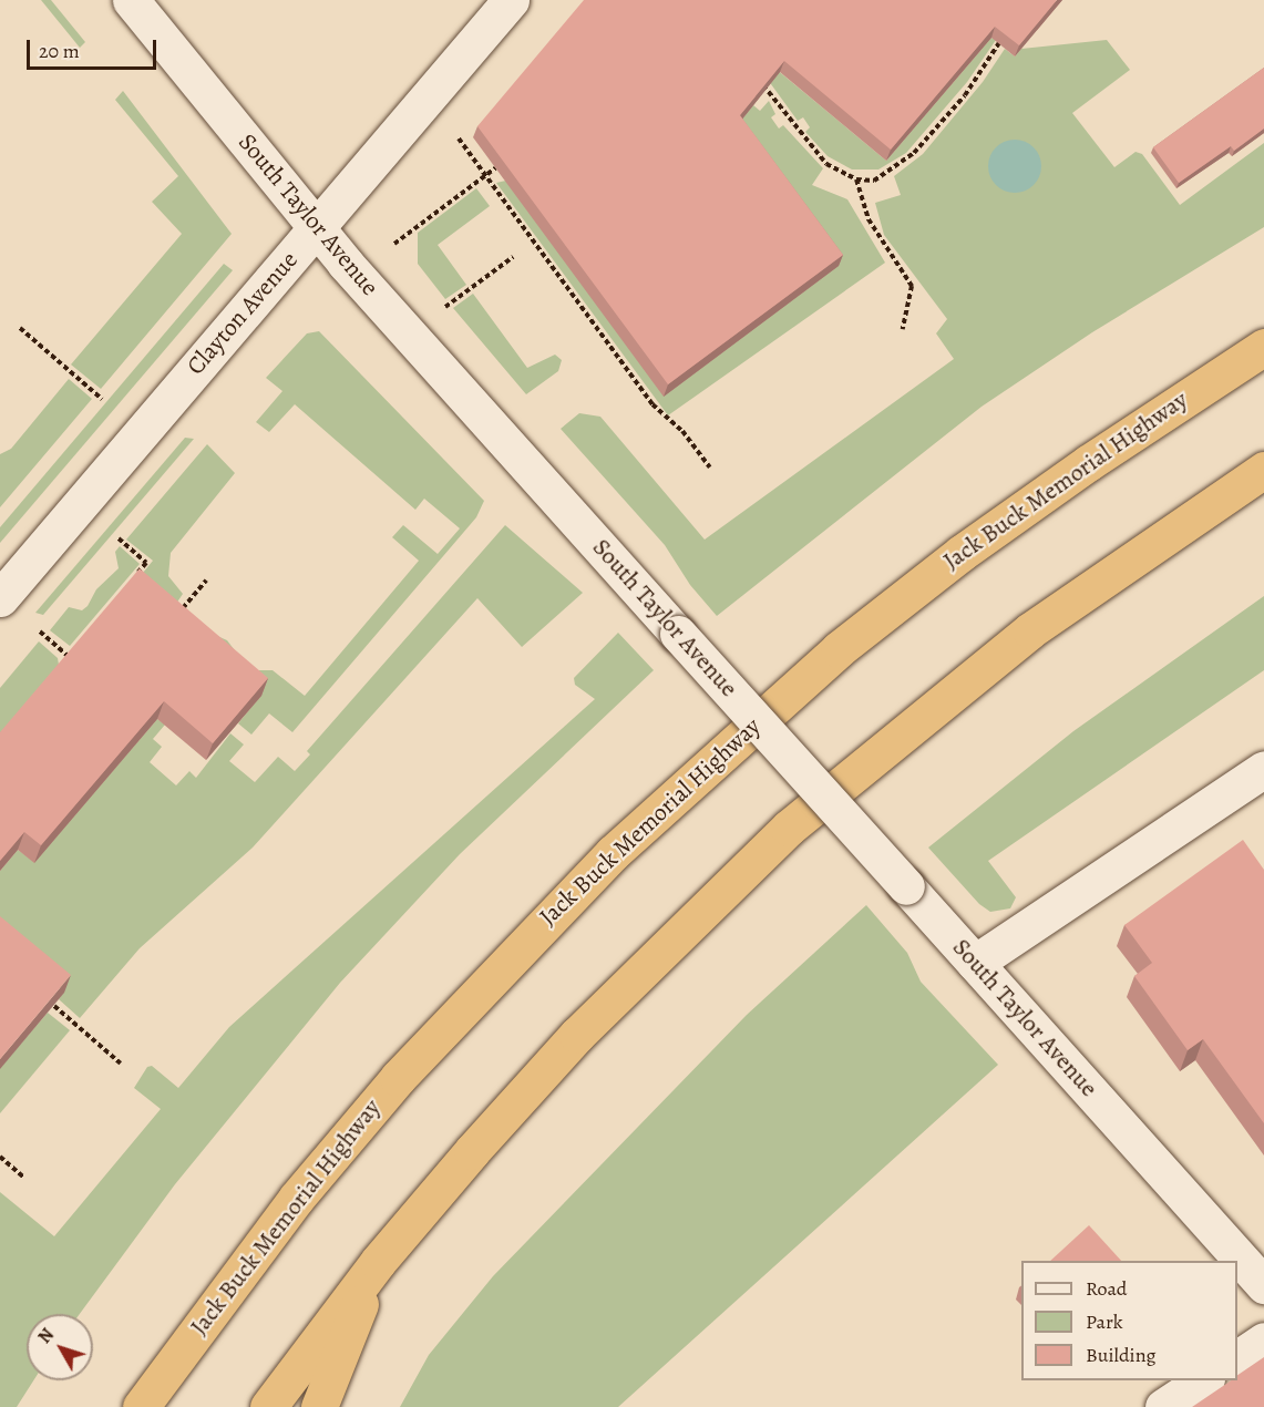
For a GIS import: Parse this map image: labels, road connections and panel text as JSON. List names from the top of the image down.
{
  "streets": {
    "highway": ["Jack Buck Memorial Highway"],
    "street": ["South Taylor Avenue", "Clayton Avenue"]
  },
  "crossings": [
    ["South Taylor Avenue", "Clayton Avenue"]
  ],
  "legend": ["Road", "Park", "Building"],
  "scale_bar": "20 m",
  "north": "top left"
}
